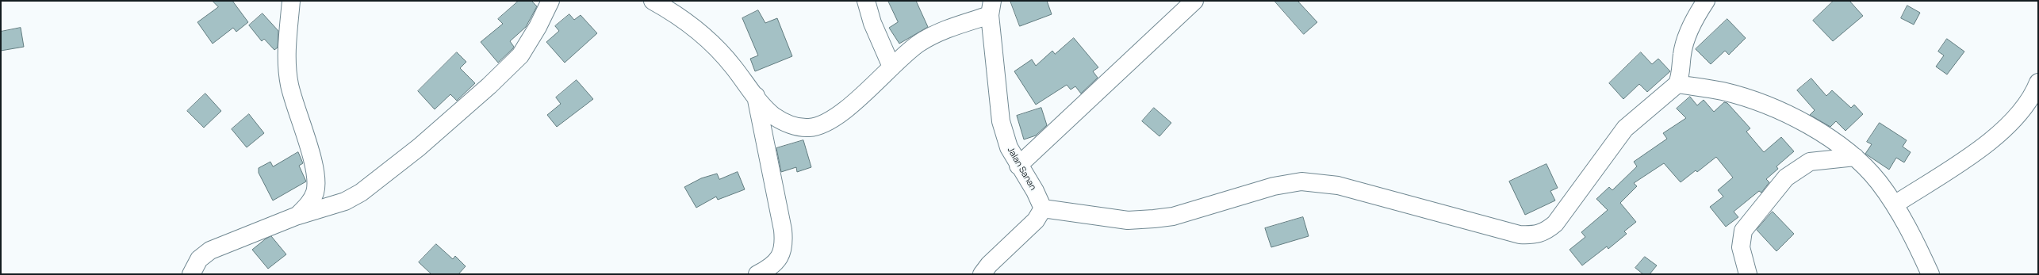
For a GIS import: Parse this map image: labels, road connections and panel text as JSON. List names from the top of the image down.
{
  "streets": {
    "street": ["Jalan Sanan"]
  }
}
